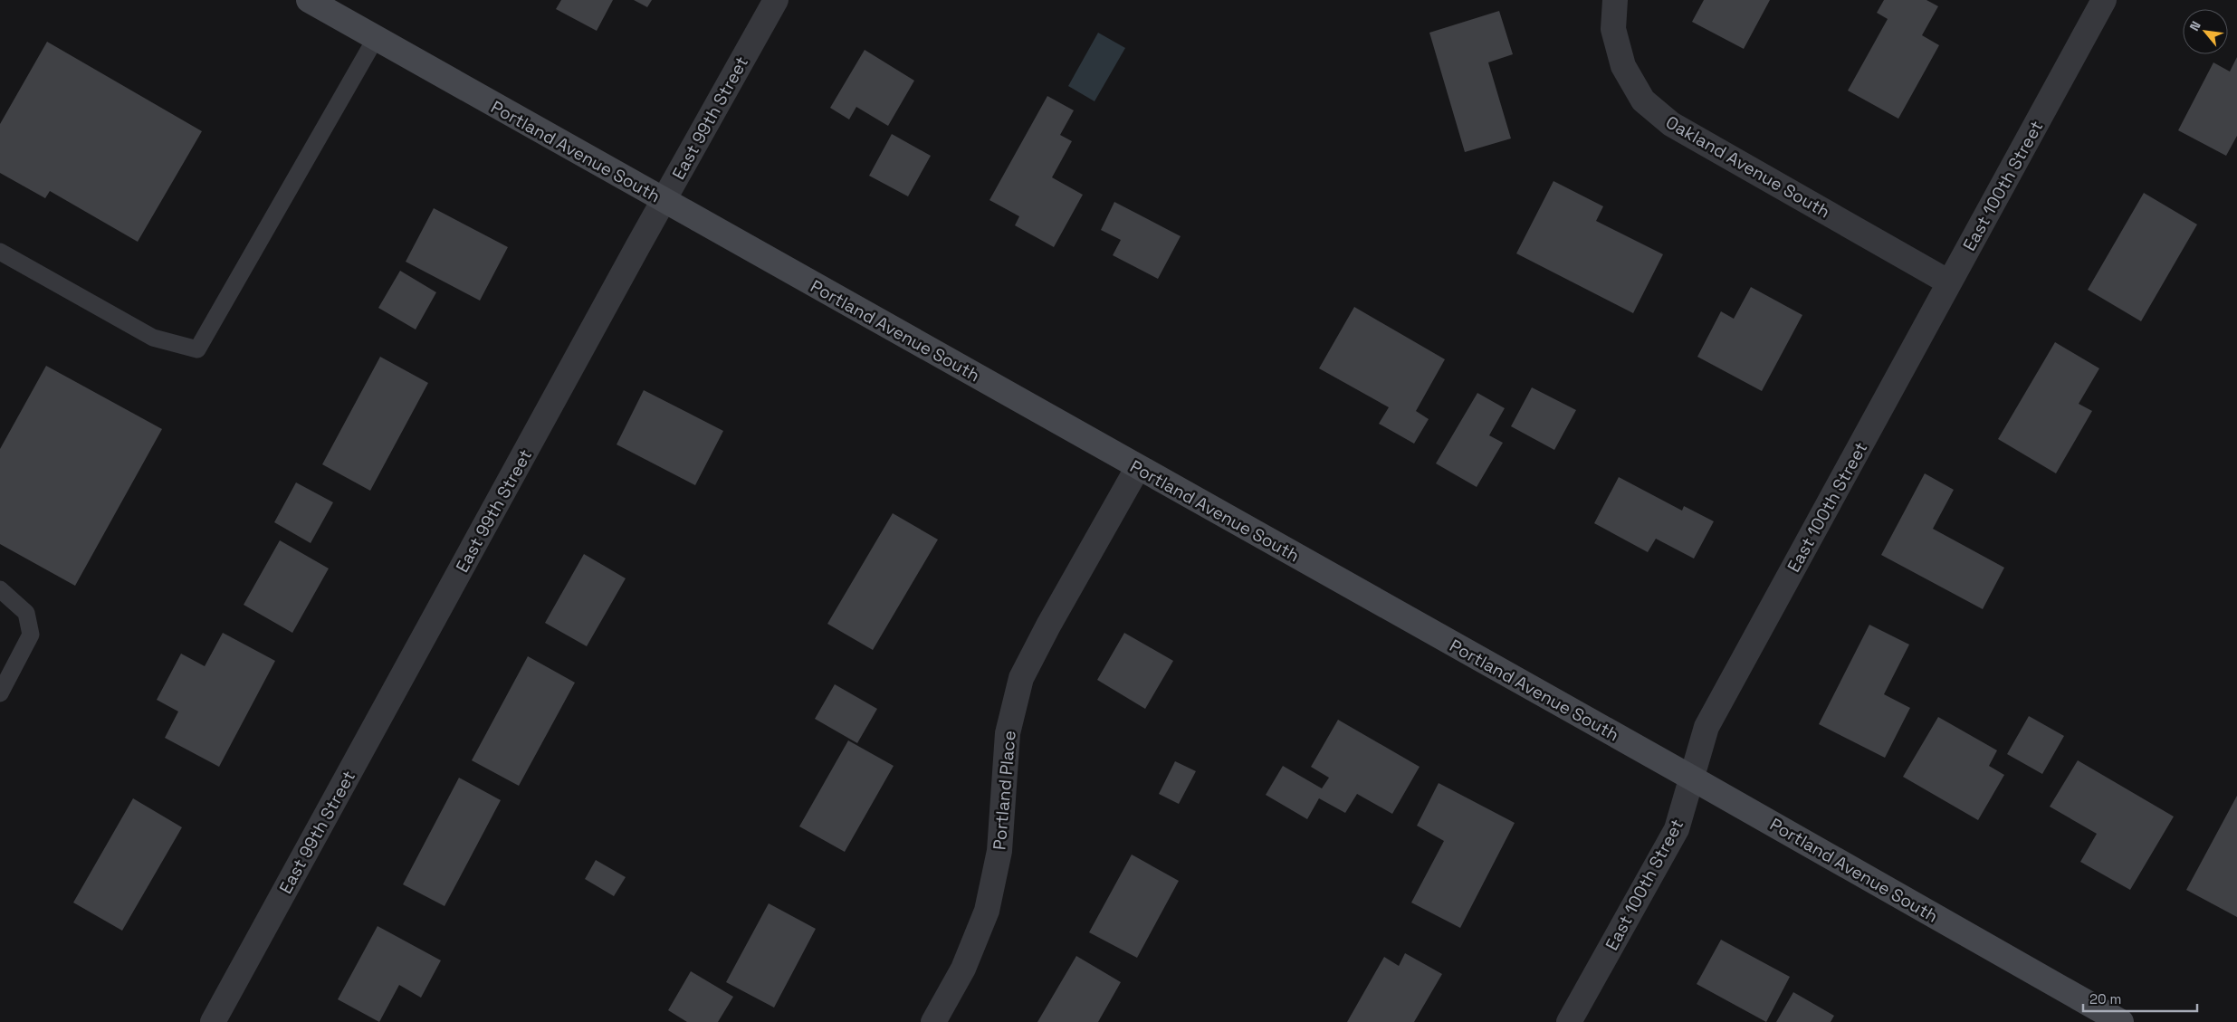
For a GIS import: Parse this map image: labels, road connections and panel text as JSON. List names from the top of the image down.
{
  "streets": {
    "street": [
      "East 99th Street",
      "Portland Avenue South",
      "Oakland Avenue South",
      "East 100th Street",
      "Portland Place"
    ]
  },
  "crossings": [
    ["East 99th Street", "Portland Avenue South"],
    ["Portland Avenue South", "East 100th Street"],
    ["Portland Avenue South", "Portland Place"],
    ["Oakland Avenue South", "East 100th Street"]
  ],
  "scale_bar": "20 m",
  "north": "top left"
}
